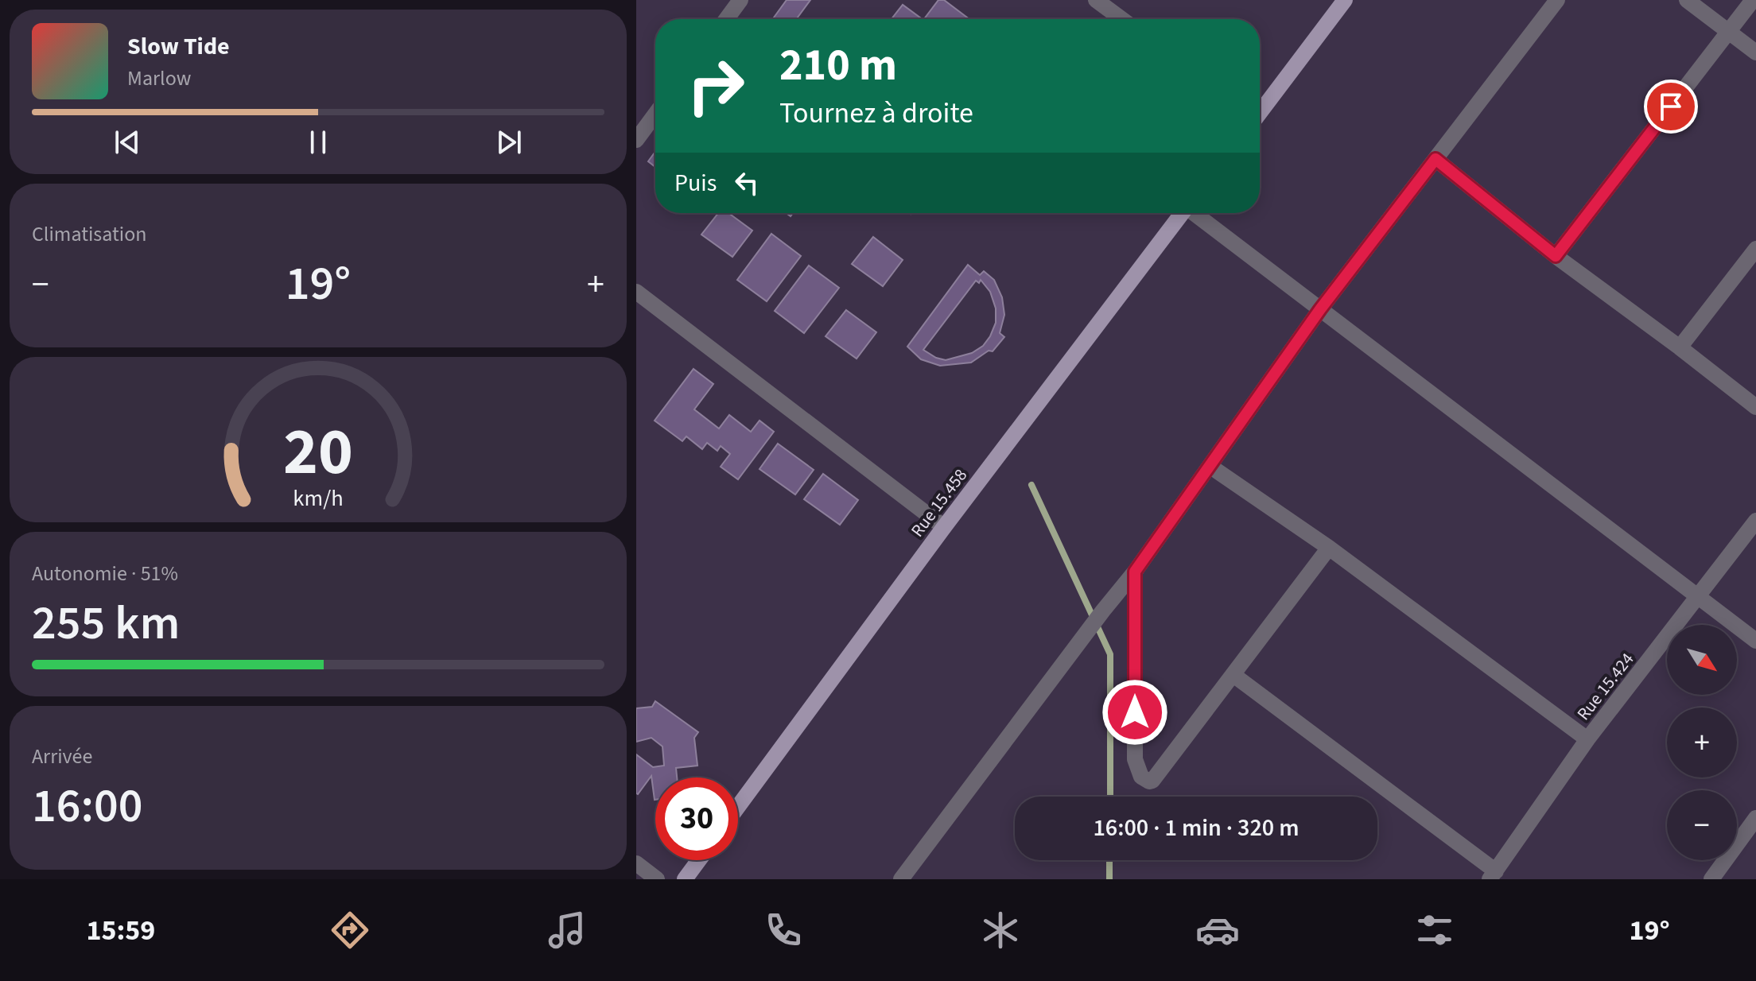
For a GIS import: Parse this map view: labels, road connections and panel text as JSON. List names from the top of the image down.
{
  "streets": {
    "main road": ["Rue 15.458"],
    "street": ["Rue 15.424"]
  },
  "north": "bottom right",
  "page": {
    "turn": ["210 m", "Tournez à droite"],
    "song": ["Slow Tide", "Marlow"],
    "then": "Puis",
    "tile": [
      "Climatisation",
      ["Autonomie · 51%", "255 km"],
      ["Arrivée", "16:00"]
    ],
    "heat": ["−", "19°", "+"],
    "map_buttons": ["+", "−"],
    "limit": "30",
    "trip": "16:00 · 1 min · 320 m",
    "tabs": ["15:59", "19°"],
    "gauge": ["20", "km/h"]
  }
}
